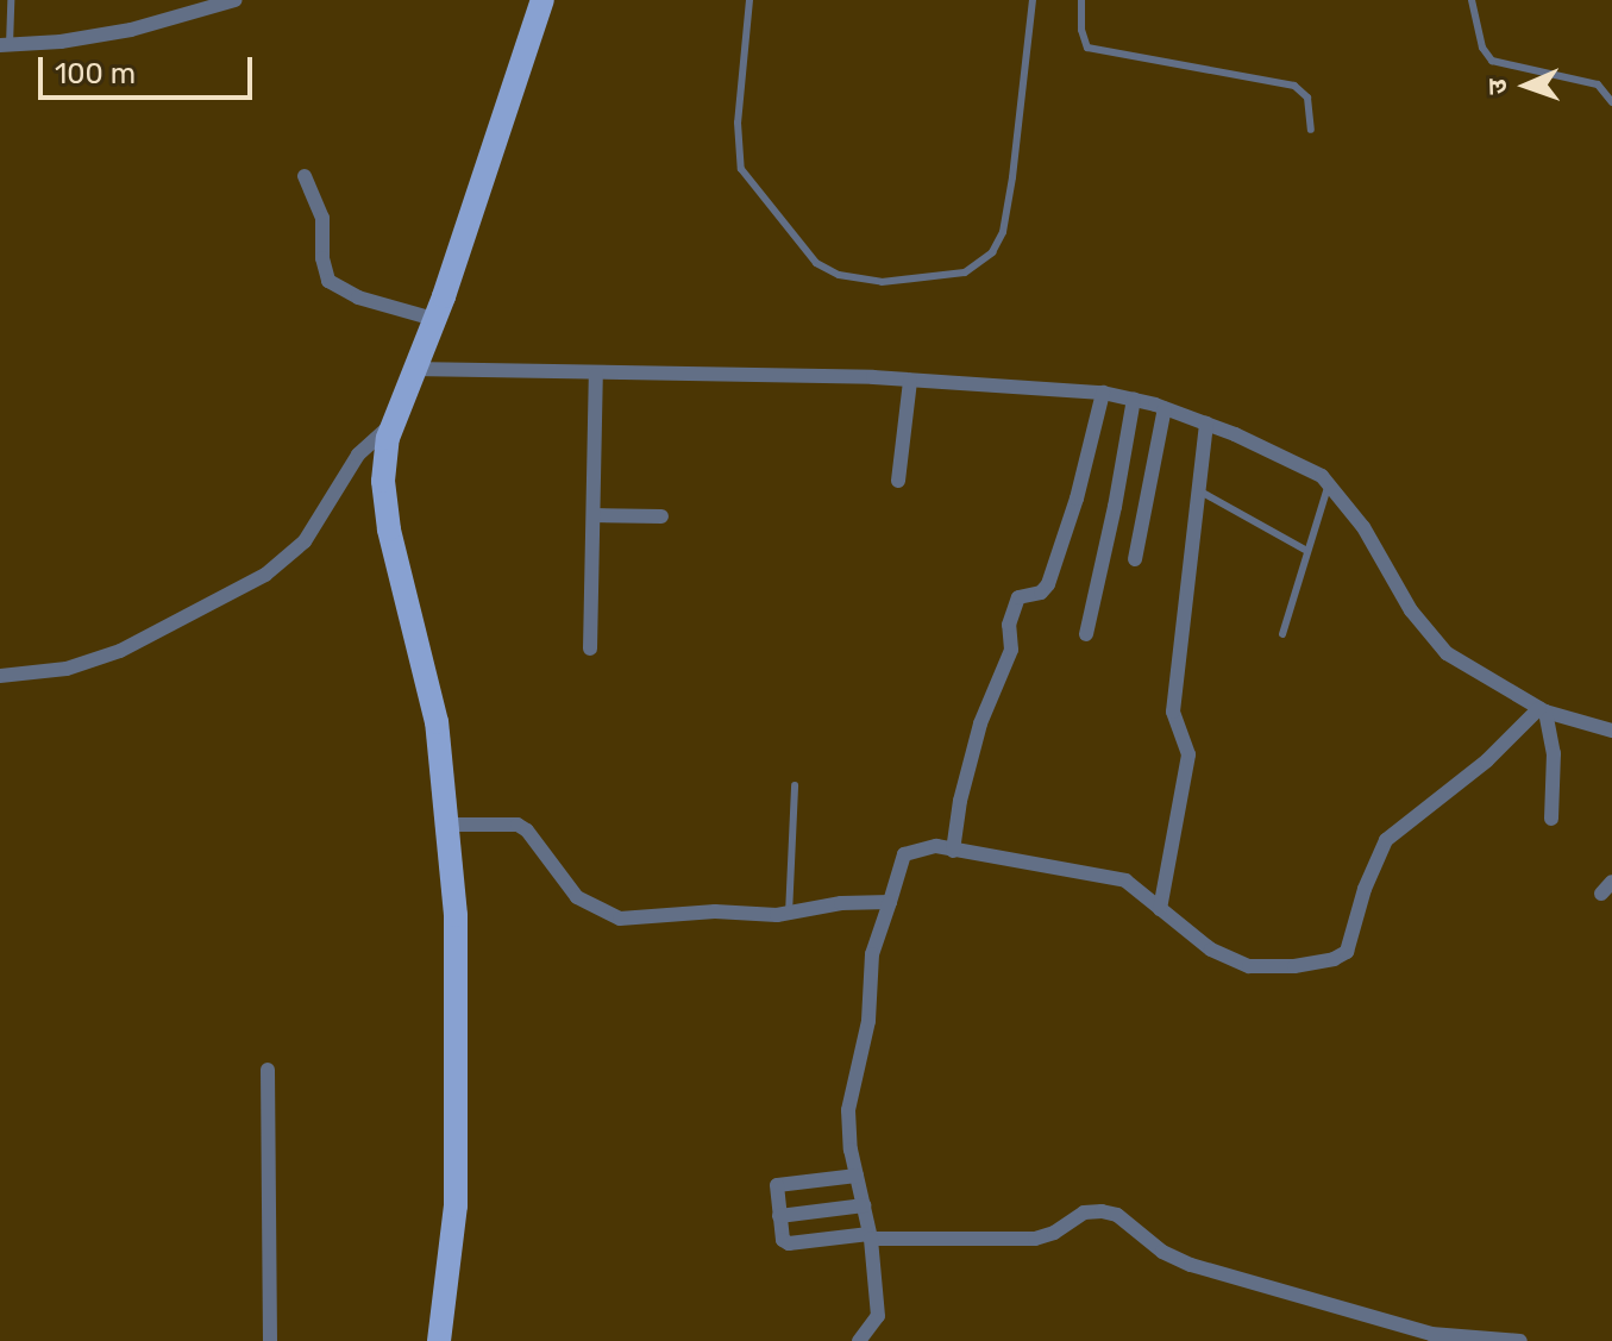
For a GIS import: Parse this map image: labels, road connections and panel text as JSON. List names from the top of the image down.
{
  "scale_bar": "100 m",
  "north": "left"
}
